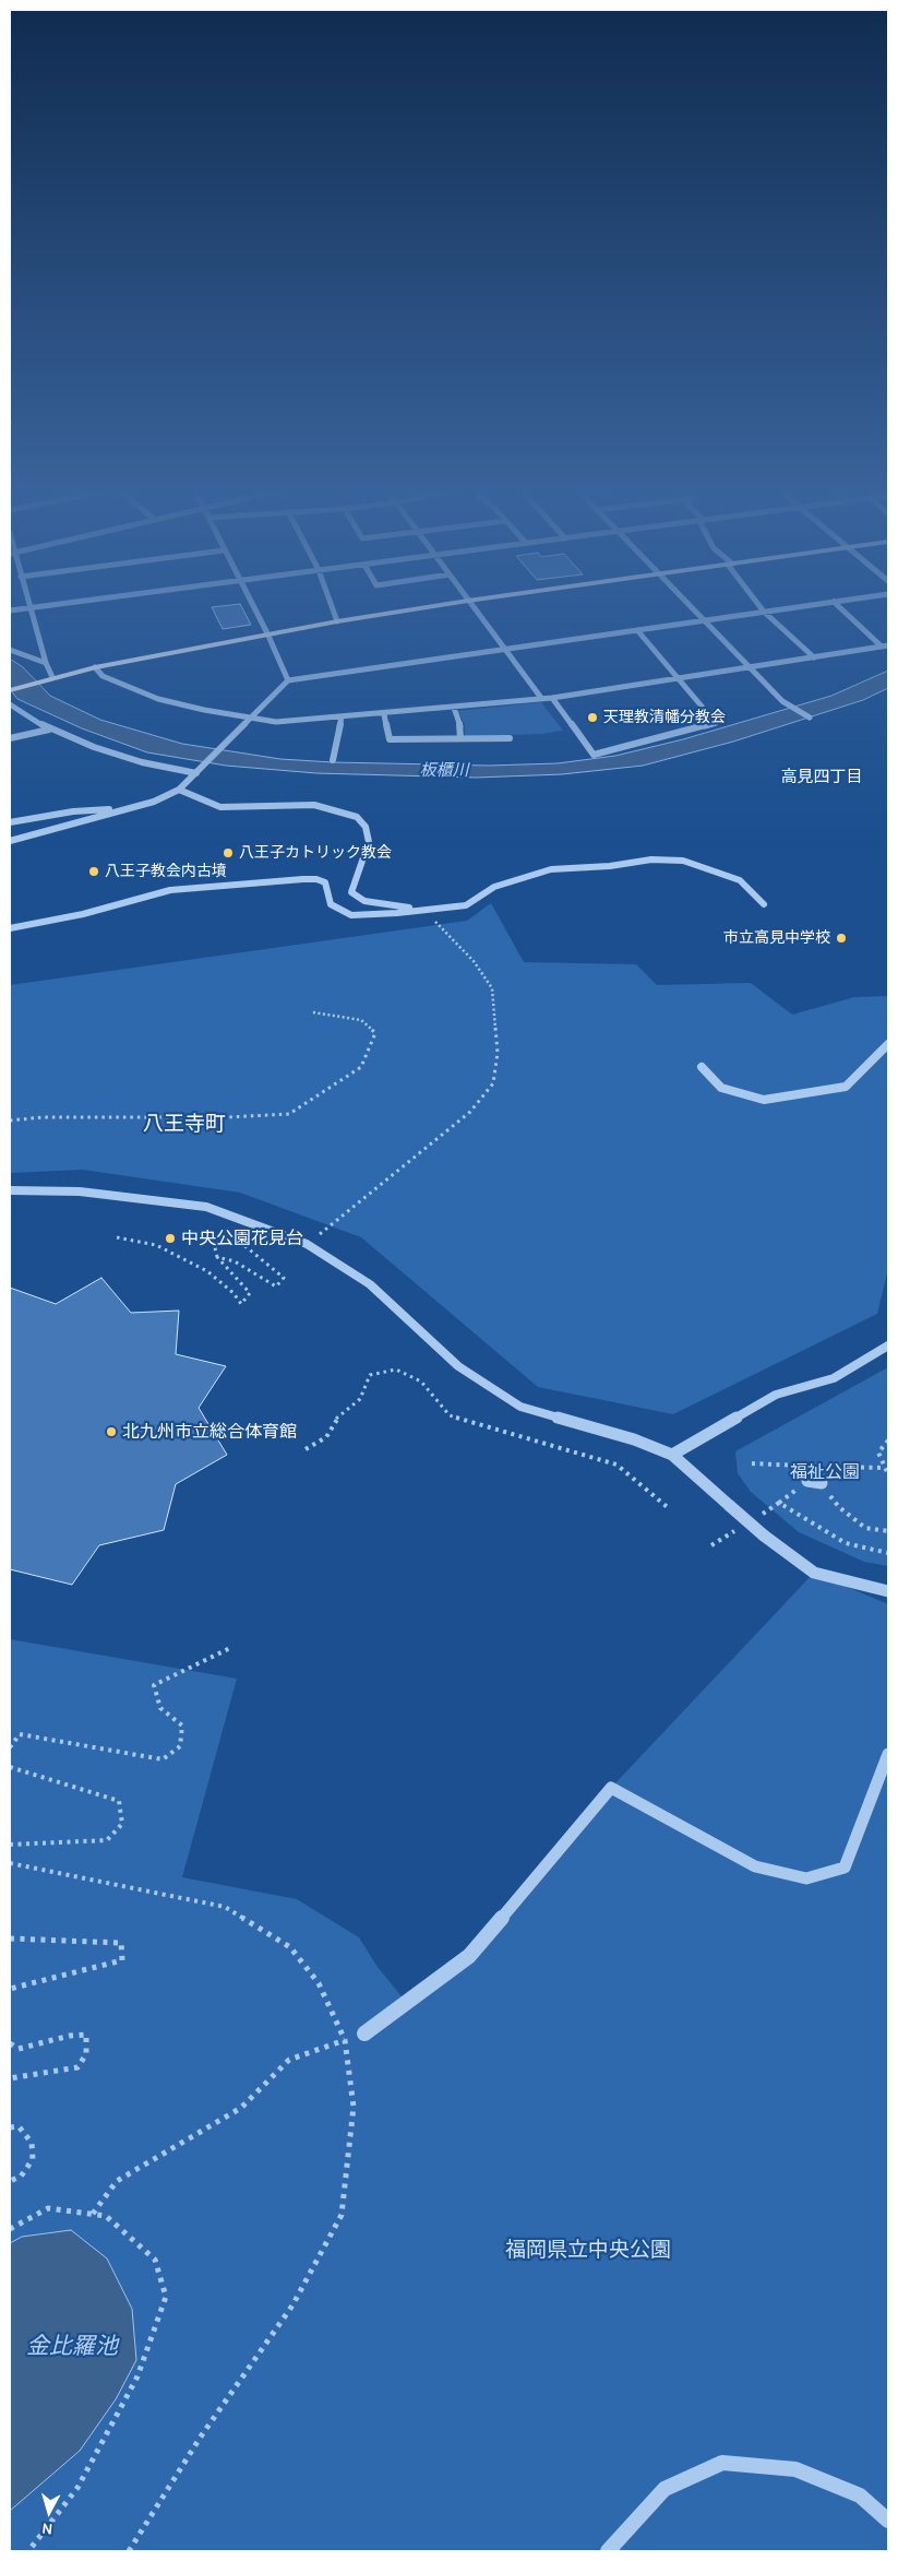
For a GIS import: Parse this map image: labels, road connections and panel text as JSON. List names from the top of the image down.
{
  "districts": ["高見四丁目", "八王寺町"],
  "water": ["板櫃川", "金比羅池"],
  "parks": ["福祉公園", "福岡県立中央公園"],
  "places": [
    "天理教清幡分教会",
    "八王子カトリック教会",
    "八王子教会内古墳",
    "市立高見中学校",
    "中央公園花見台",
    "北九州市立総合体育館"
  ],
  "north": "bottom"
}
